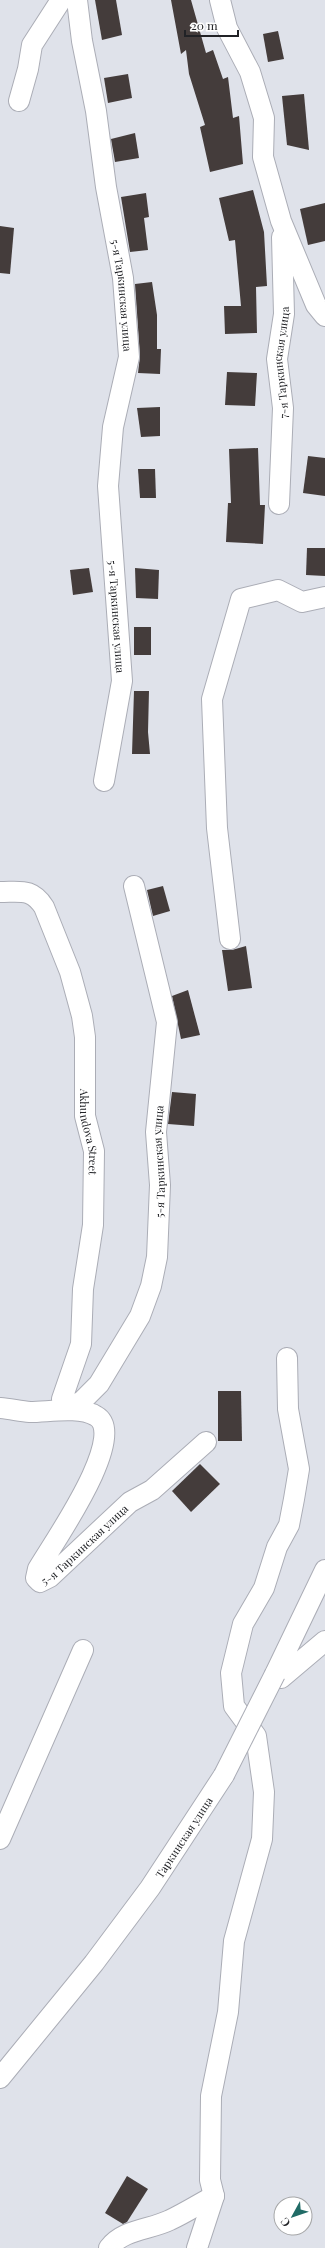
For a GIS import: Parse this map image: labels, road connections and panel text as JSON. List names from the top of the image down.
{
  "streets": {
    "street": [
      "5-я Таркинская улица",
      "7-я Таркинская улица",
      "Akhundova Street",
      "Таркинская улица"
    ]
  },
  "crossings": [
    ["5-я Таркинская улица", "Akhundova Street"]
  ],
  "scale_bar": "20 m",
  "north": "bottom left"
}
